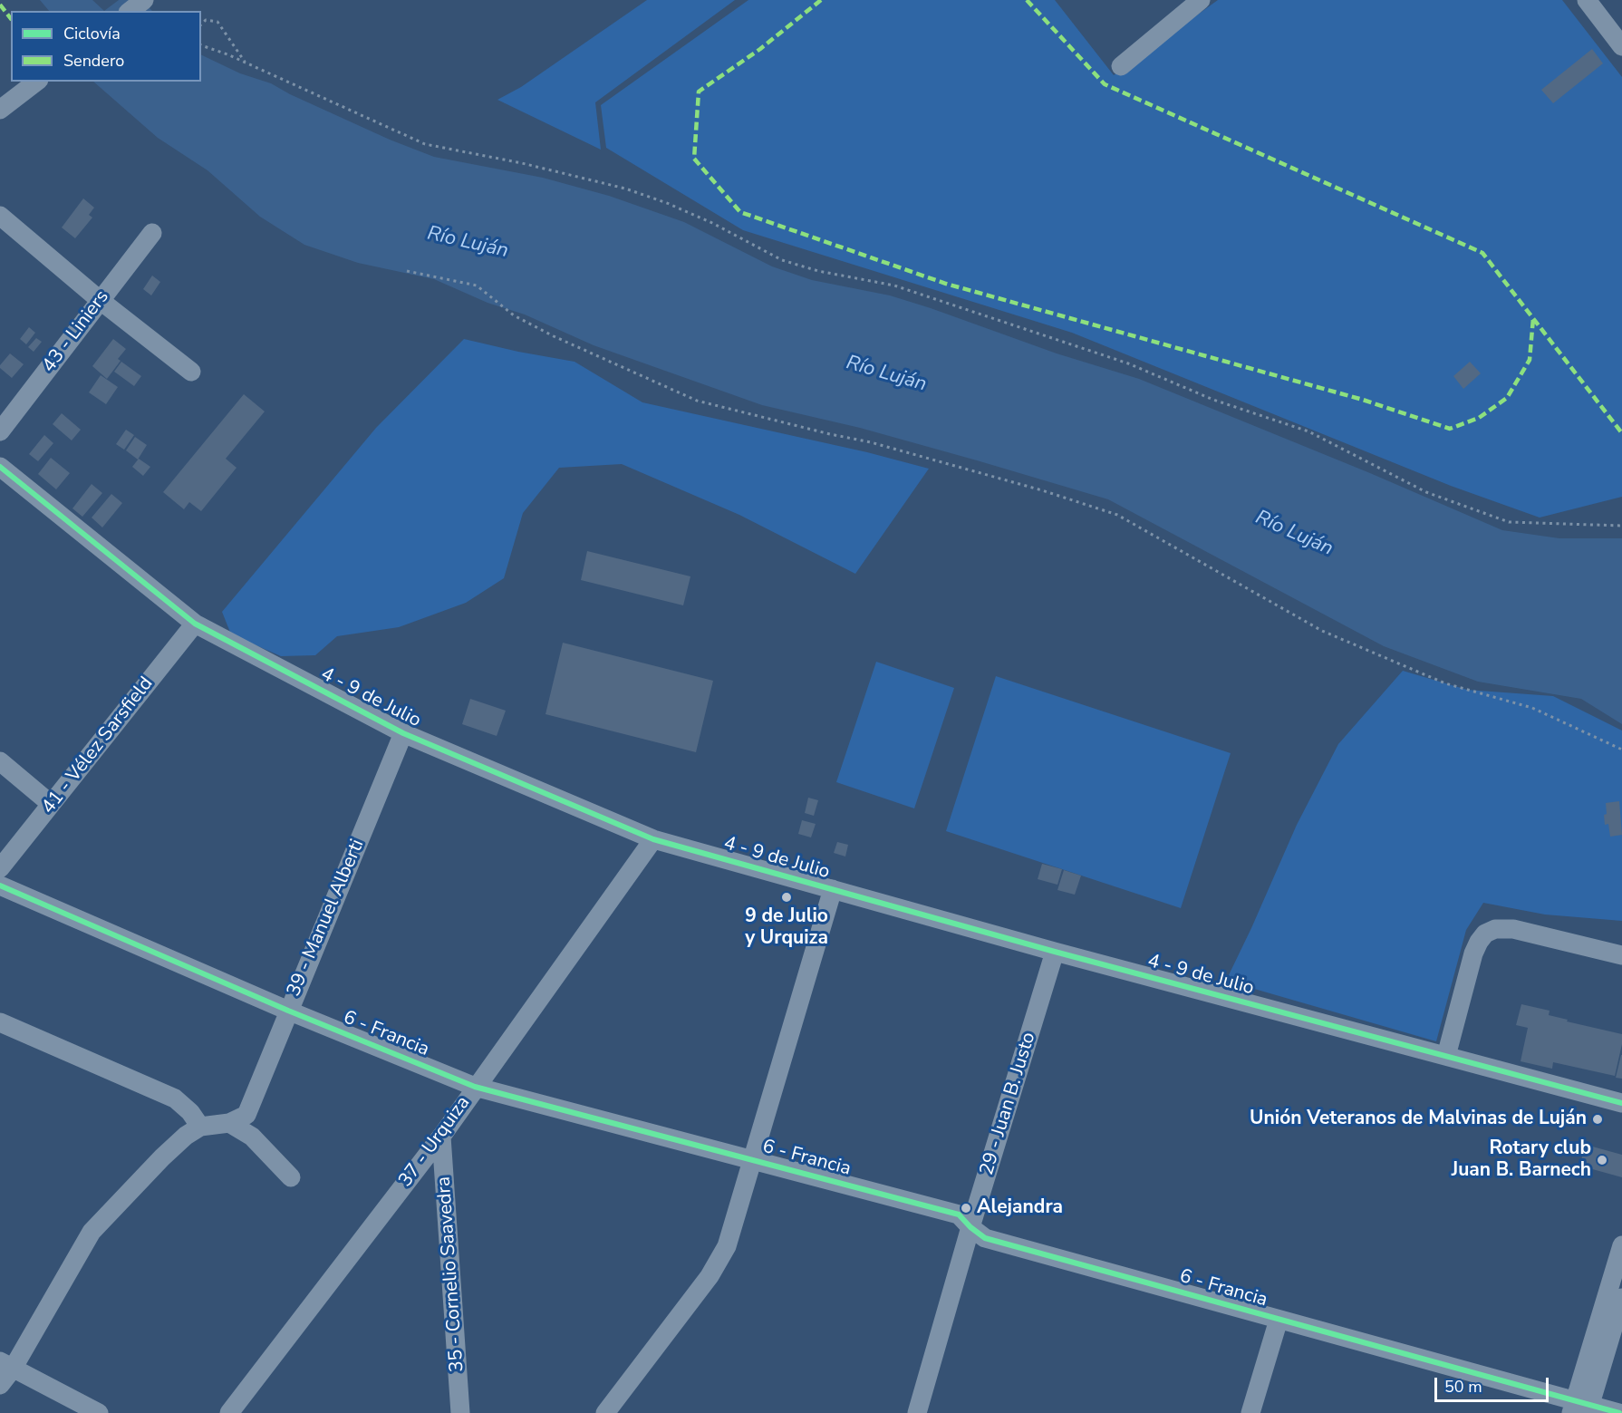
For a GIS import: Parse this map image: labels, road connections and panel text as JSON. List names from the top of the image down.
{
  "streets": {
    "street": [
      "43 - Liniers",
      "4 - 9 de Julio",
      "41 - Vélez Sarsfield",
      "39 - Manuel Alberti",
      "6 - Francia",
      "29 - Juan B. Justo",
      "37 - Urquiza",
      "35 - Cornelio Saavedra"
    ]
  },
  "crossings": [
    ["4 - 9 de Julio", "41 - Vélez Sarsfield"],
    ["4 - 9 de Julio", "39 - Manuel Alberti"],
    ["4 - 9 de Julio", "29 - Juan B. Justo"],
    ["4 - 9 de Julio", "37 - Urquiza"],
    ["39 - Manuel Alberti", "6 - Francia"],
    ["6 - Francia", "29 - Juan B. Justo"],
    ["6 - Francia", "37 - Urquiza"],
    ["37 - Urquiza", "35 - Cornelio Saavedra"]
  ],
  "water": ["Río Luján"],
  "places": [
    "9 de Julio y Urquiza",
    "Unión Veteranos de Malvinas de Luján",
    "Rotary club Juan B. Barnech",
    "Alejandra"
  ],
  "legend": ["Ciclovía", "Sendero"],
  "scale_bar": "50 m"
}
